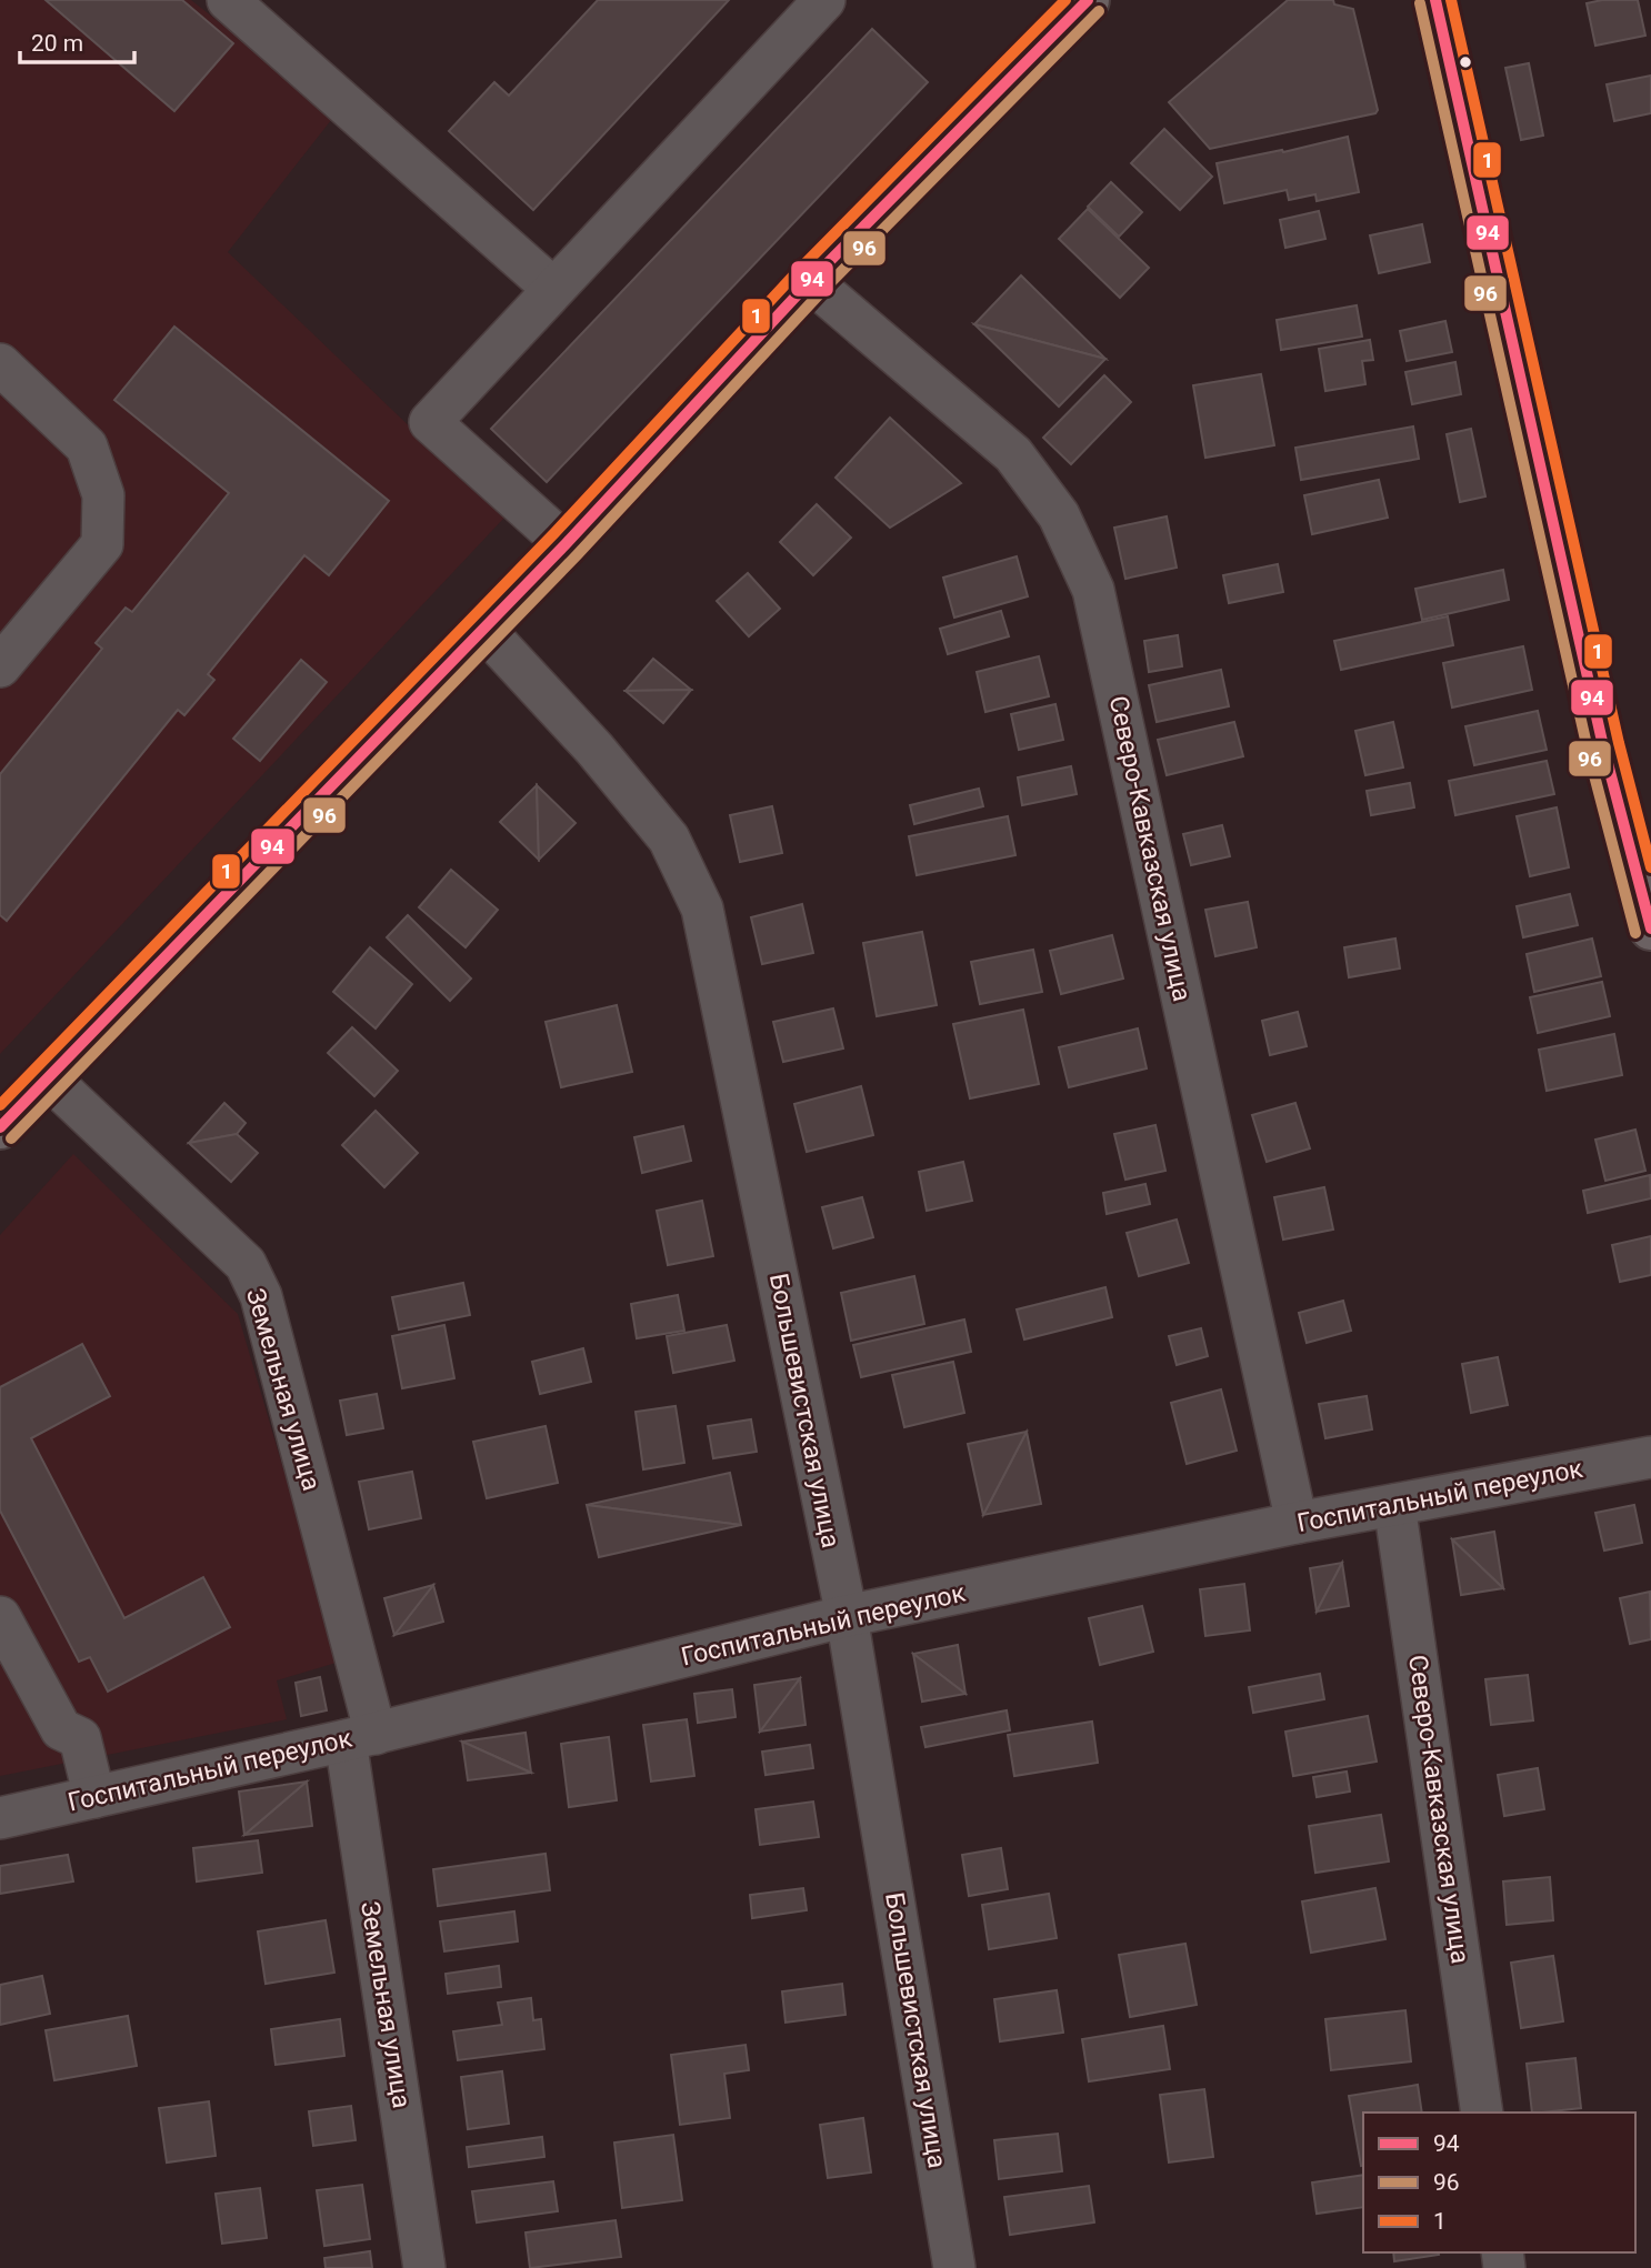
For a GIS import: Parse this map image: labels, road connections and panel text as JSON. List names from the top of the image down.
{
  "streets": {
    "street": [
      "Северо-Кавказская улица",
      "Земельная улица",
      "Большевистская улица",
      "Госпитальный переулок"
    ]
  },
  "crossings": [
    ["Северо-Кавказская улица", "Госпитальный переулок"],
    ["Земельная улица", "Госпитальный переулок"],
    ["Большевистская улица", "Госпитальный переулок"]
  ],
  "lines": ["transit line 94", "transit line 1", "transit line 96"],
  "legend": ["94", "96", "1"],
  "scale_bar": "20 m"
}
